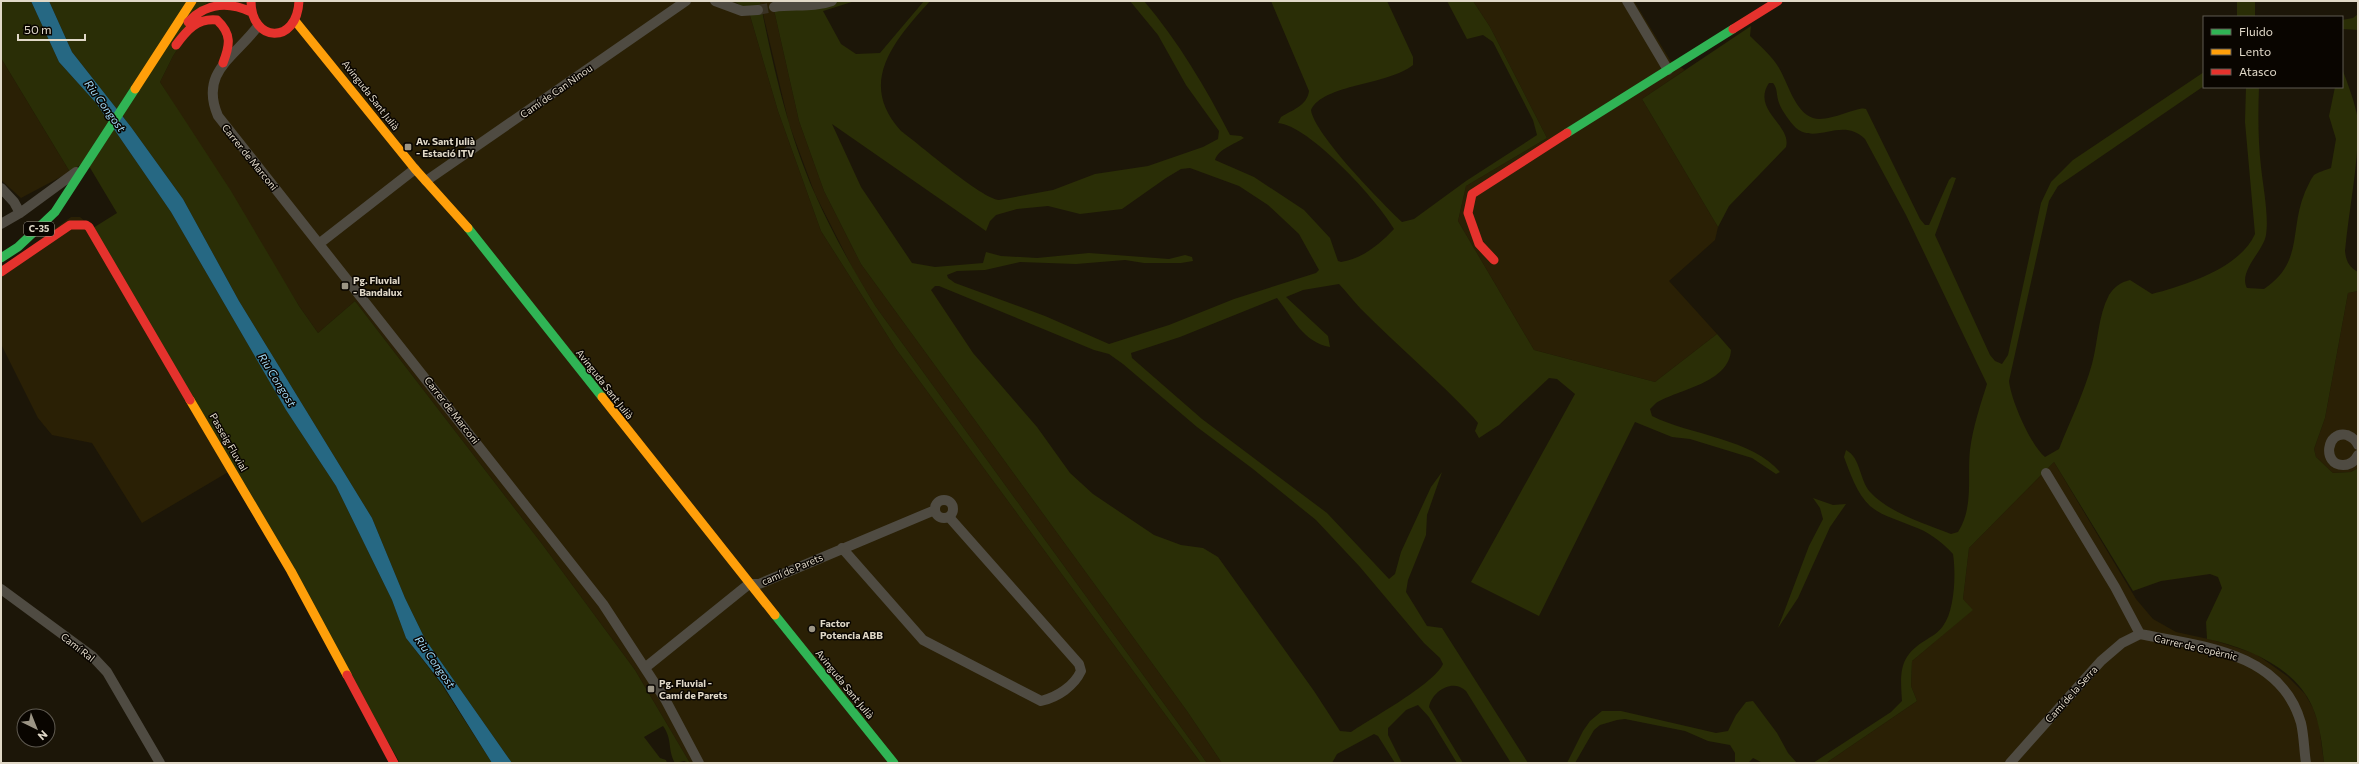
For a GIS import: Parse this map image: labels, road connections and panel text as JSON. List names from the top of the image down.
{
  "streets": {
    "main road": ["Avinguda Sant Julià", "C-35", "Passeig Fluvial"],
    "street": [
      "Camí de Can Ninou",
      "Carrer de Marconi",
      "camí de Parets",
      "Camí Ral",
      "Carrer de Copèrnic",
      "Camí de la Serra"
    ]
  },
  "crossings": [
    ["Camí de Can Ninou", "Avinguda Sant Julià"],
    ["Avinguda Sant Julià", "camí de Parets"],
    ["Carrer de Marconi", "camí de Parets"],
    ["Carrer de Copèrnic", "Camí de la Serra"]
  ],
  "water": ["Riu Congost"],
  "places": {
    "transit": ["Av. Sant Julià - Estació ITV", "Pg. Fluvial - Bandalux", "Pg. Fluvial - Camí de Parets"],
    "other": ["Factor Potencia ABB"]
  },
  "legend": ["Fluido", "Lento", "Atasco"],
  "scale_bar": "50 m",
  "north": "bottom right"
}
